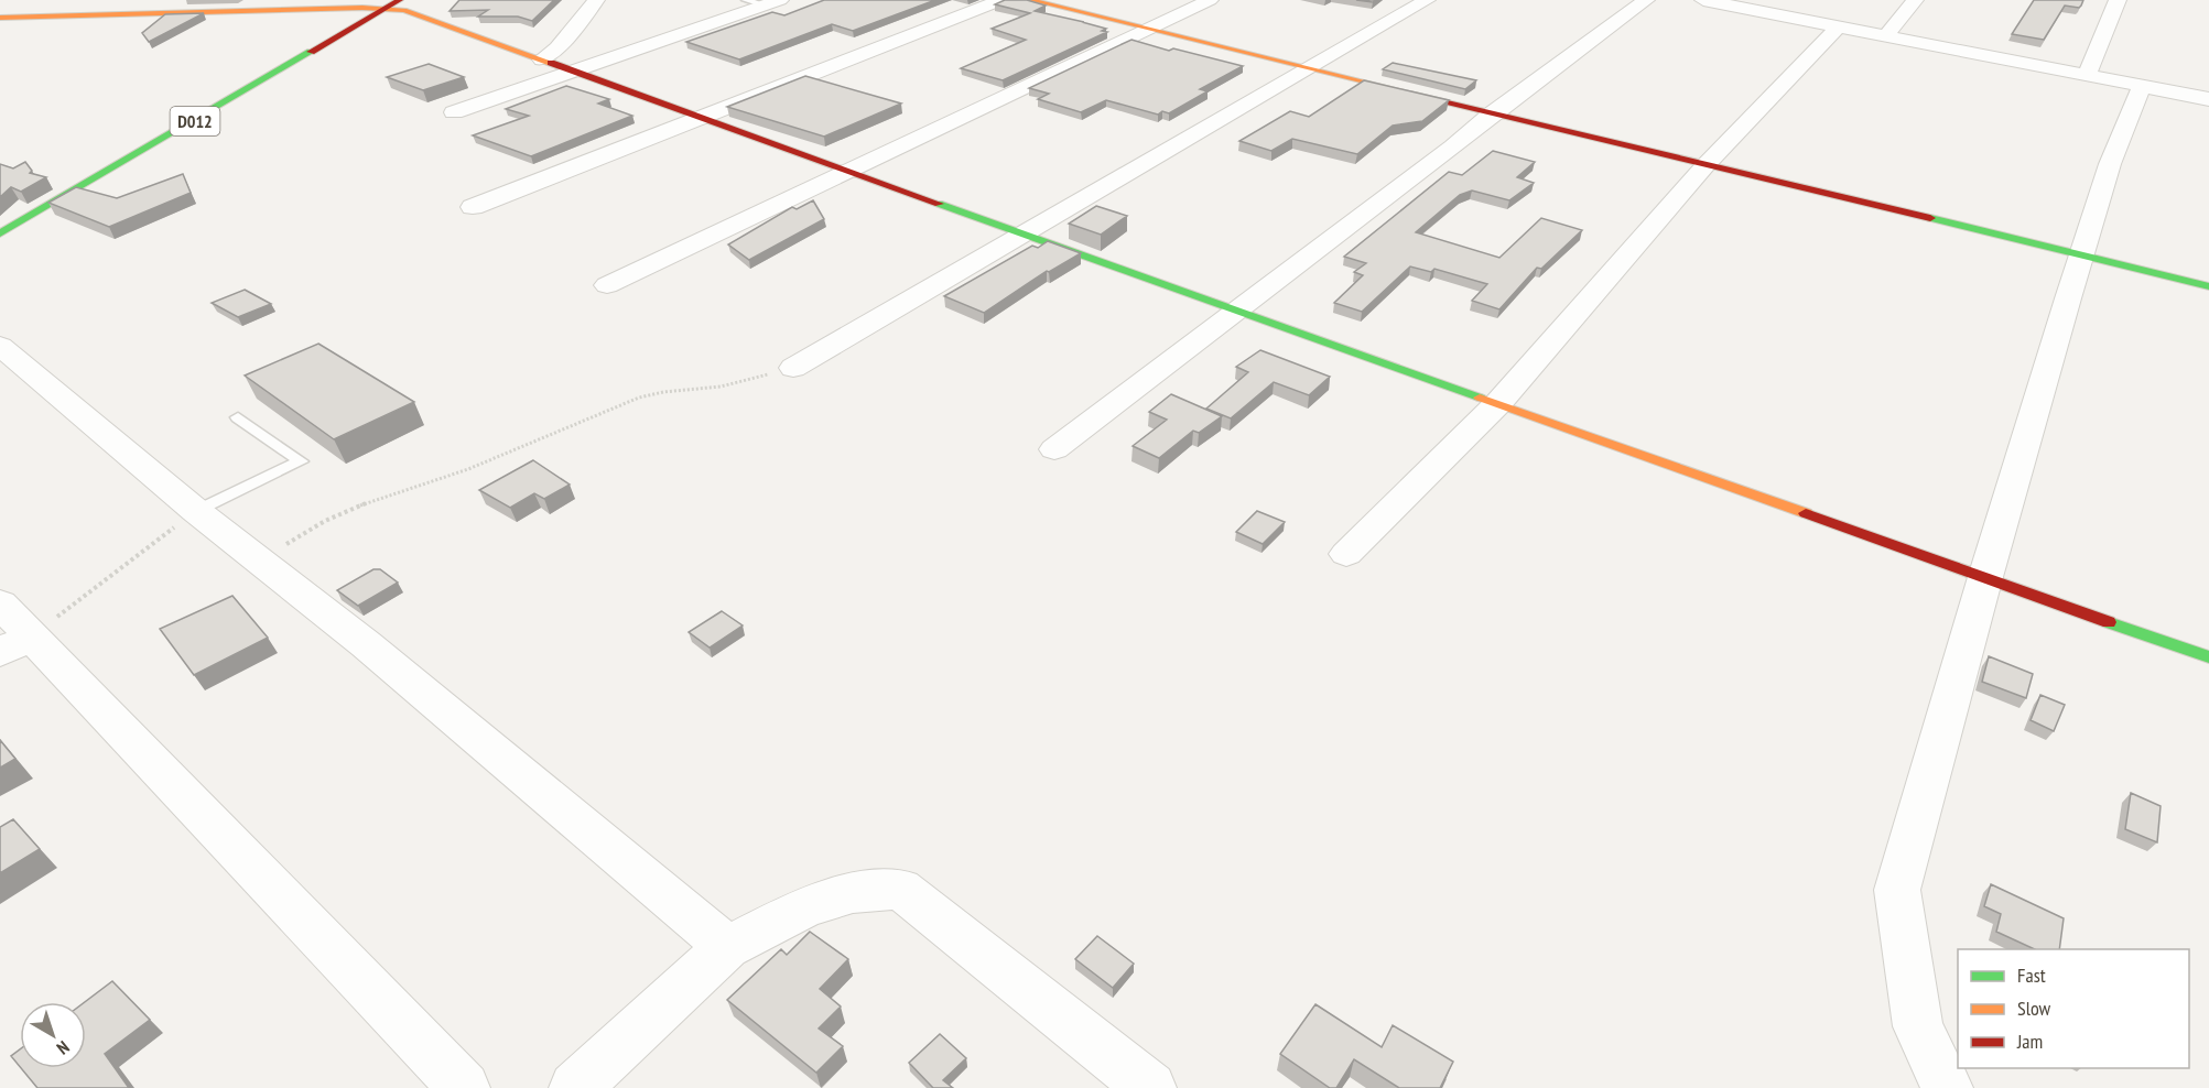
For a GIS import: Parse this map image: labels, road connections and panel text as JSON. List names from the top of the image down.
{
  "streets": {
    "street": ["D012"]
  },
  "legend": ["Fast", "Slow", "Jam"],
  "north": "bottom right"
}
